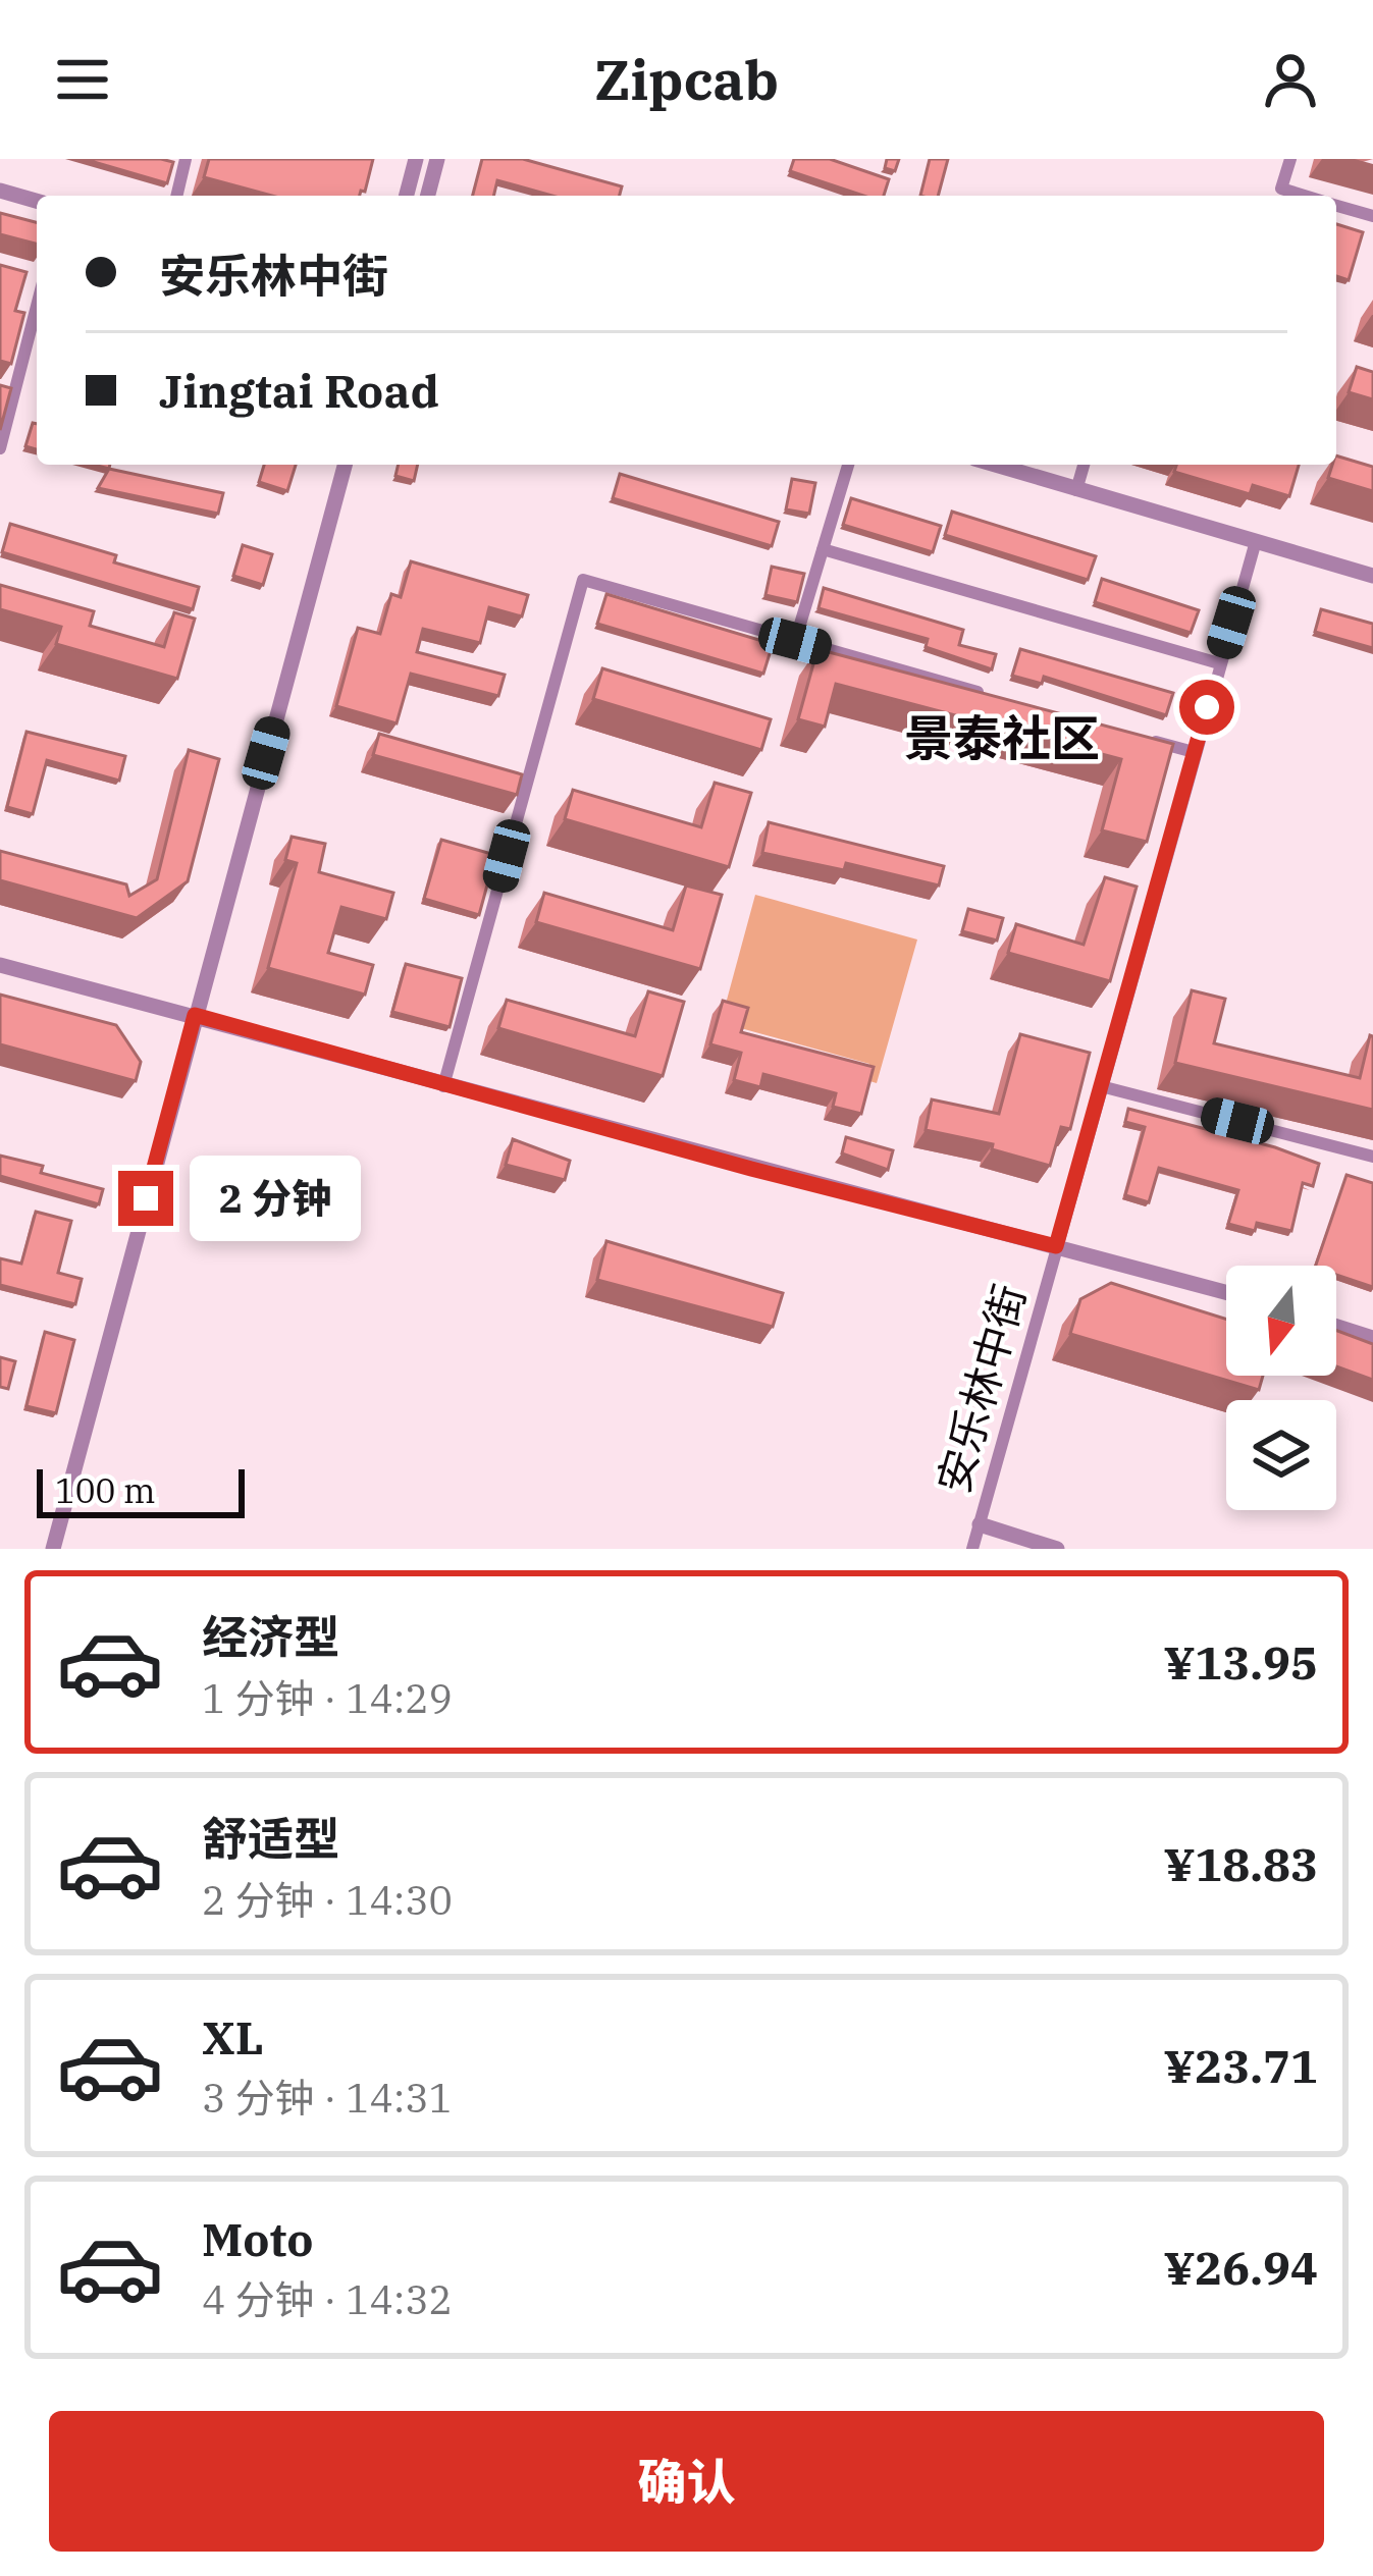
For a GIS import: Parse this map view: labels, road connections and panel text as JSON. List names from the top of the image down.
{
  "streets": {
    "street": ["安乐林中街"]
  },
  "districts": ["景泰社区"],
  "scale_bar": "100 m",
  "north": "bottom",
  "page": {
    "header": "Zipcab",
    "banner": ["安乐林中街", "Jingtai Road"],
    "bubble": "2 分钟",
    "scale": "100 m",
    "list": [
      {
        "name": "经济型",
        "note": "1 分钟 · 14:29",
        "value": "¥13.95"
      },
      {
        "name": "舒适型",
        "note": "2 分钟 · 14:30",
        "value": "¥18.83"
      },
      {
        "name": "XL",
        "note": "3 分钟 · 14:31",
        "value": "¥23.71"
      },
      {
        "name": "Moto",
        "note": "4 分钟 · 14:32",
        "value": "¥26.94"
      }
    ],
    "buttons": "确认"
  }
}
